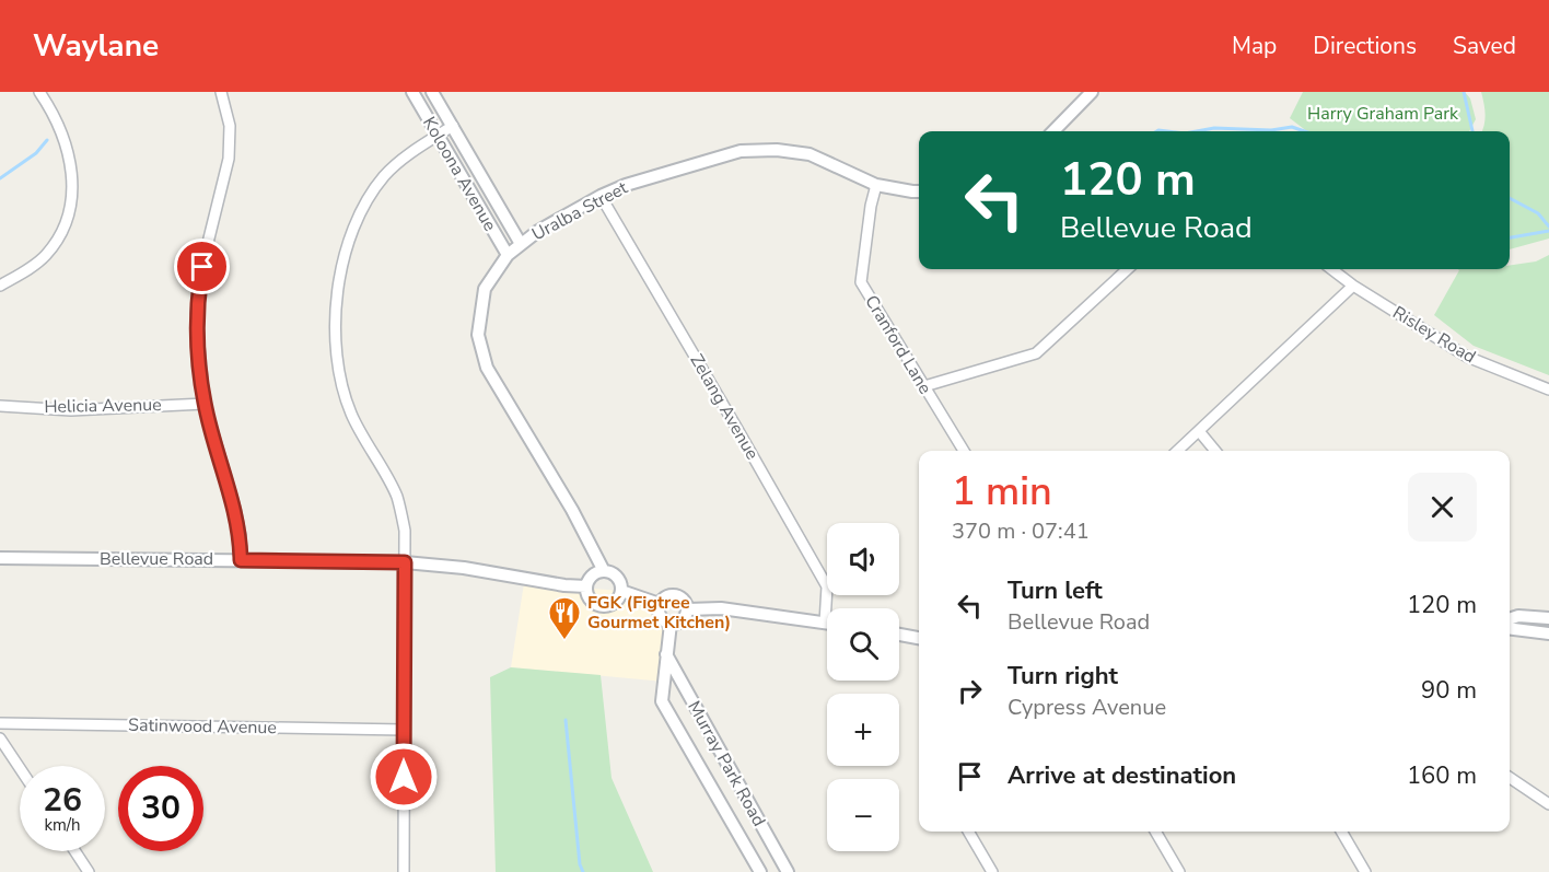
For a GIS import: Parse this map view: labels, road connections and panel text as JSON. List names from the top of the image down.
{
  "streets": {
    "street": [
      "Koloona Avenue",
      "Uralba Street",
      "Risley Road",
      "Cranford Lane",
      "Helicia Avenue",
      "Zelang Avenue",
      "Bellevue Road",
      "Satinwood Avenue",
      "Murray Park Road"
    ]
  },
  "crossings": [
    ["Koloona Avenue", "Uralba Street"],
    ["Uralba Street", "Cranford Lane"],
    ["Uralba Street", "Zelang Avenue"],
    ["Uralba Street", "Bellevue Road"]
  ],
  "parks": ["Harry Graham Park"],
  "places": {
    "restaurant": ["FGK (Figtree Gourmet Kitchen)"]
  },
  "page": {
    "header": "Waylane",
    "nav": ["Map", "Directions", "Saved"],
    "turn": ["120 m", "Bellevue Road"],
    "heading": ["1 min", "370 m · 07:41"],
    "map_buttons": ["+", "−"],
    "list": [
      {
        "name": "Turn left",
        "note": "Bellevue Road",
        "value": "120 m"
      },
      {
        "name": "Turn right",
        "note": "Cypress Avenue",
        "value": "90 m"
      },
      {
        "name": "Arrive at destination",
        "value": "160 m"
      }
    ],
    "speed": "26 km/h",
    "limit": "30"
  }
}
